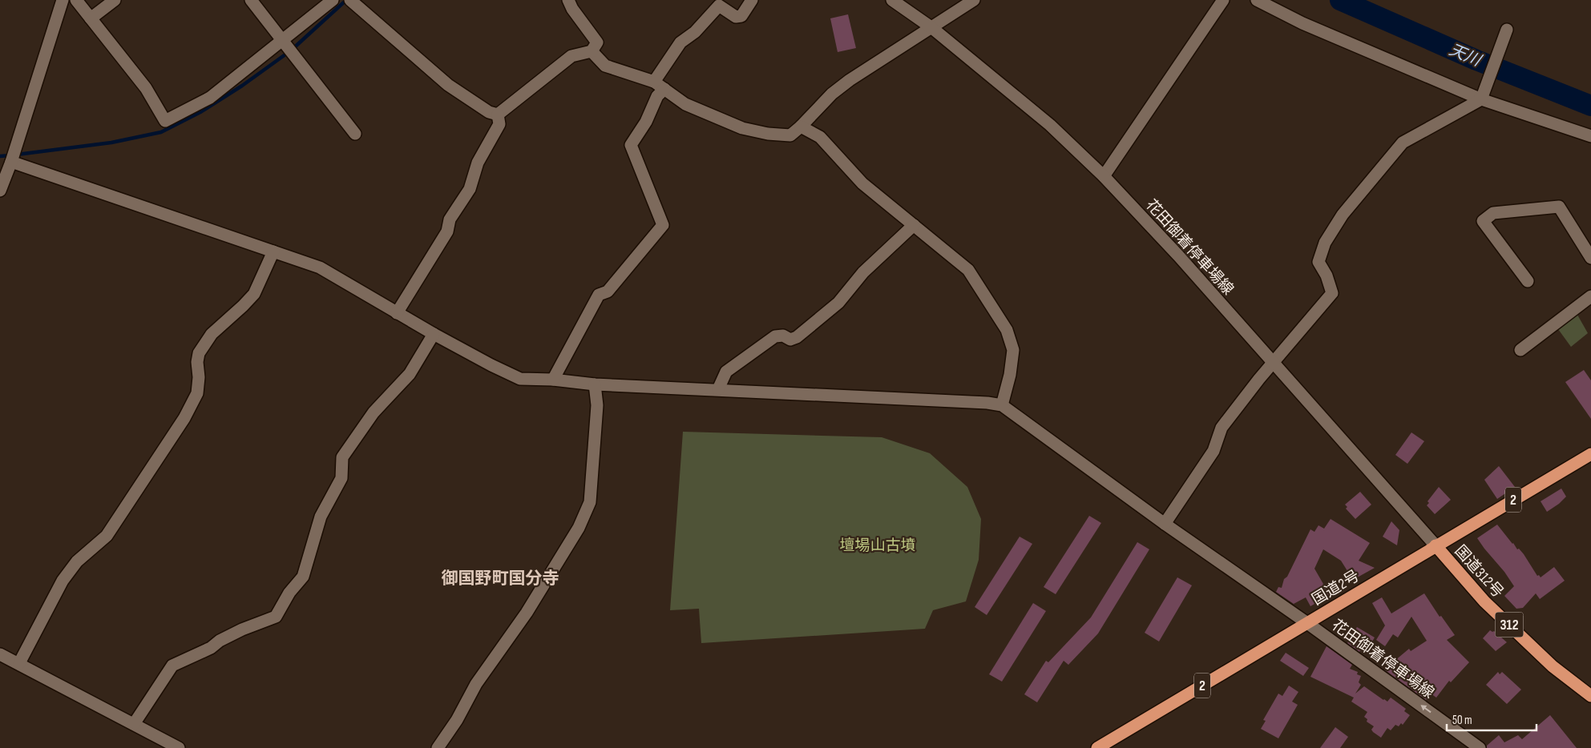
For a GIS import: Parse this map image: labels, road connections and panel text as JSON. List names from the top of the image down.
{
  "streets": {
    "highway": [
      "2",
      "国道312号",
      "国道2号",
      "312"
    ],
    "street": ["花田御着停車場線"]
  },
  "crossings": [
    ["花田御着停車場線", "国道312号"],
    ["花田御着停車場線", "国道2号"],
    ["国道312号", "国道2号"]
  ],
  "districts": ["御国野町国分寺"],
  "water": ["天川"],
  "parks": ["壇場山古墳"],
  "scale_bar": "50 m"
}
